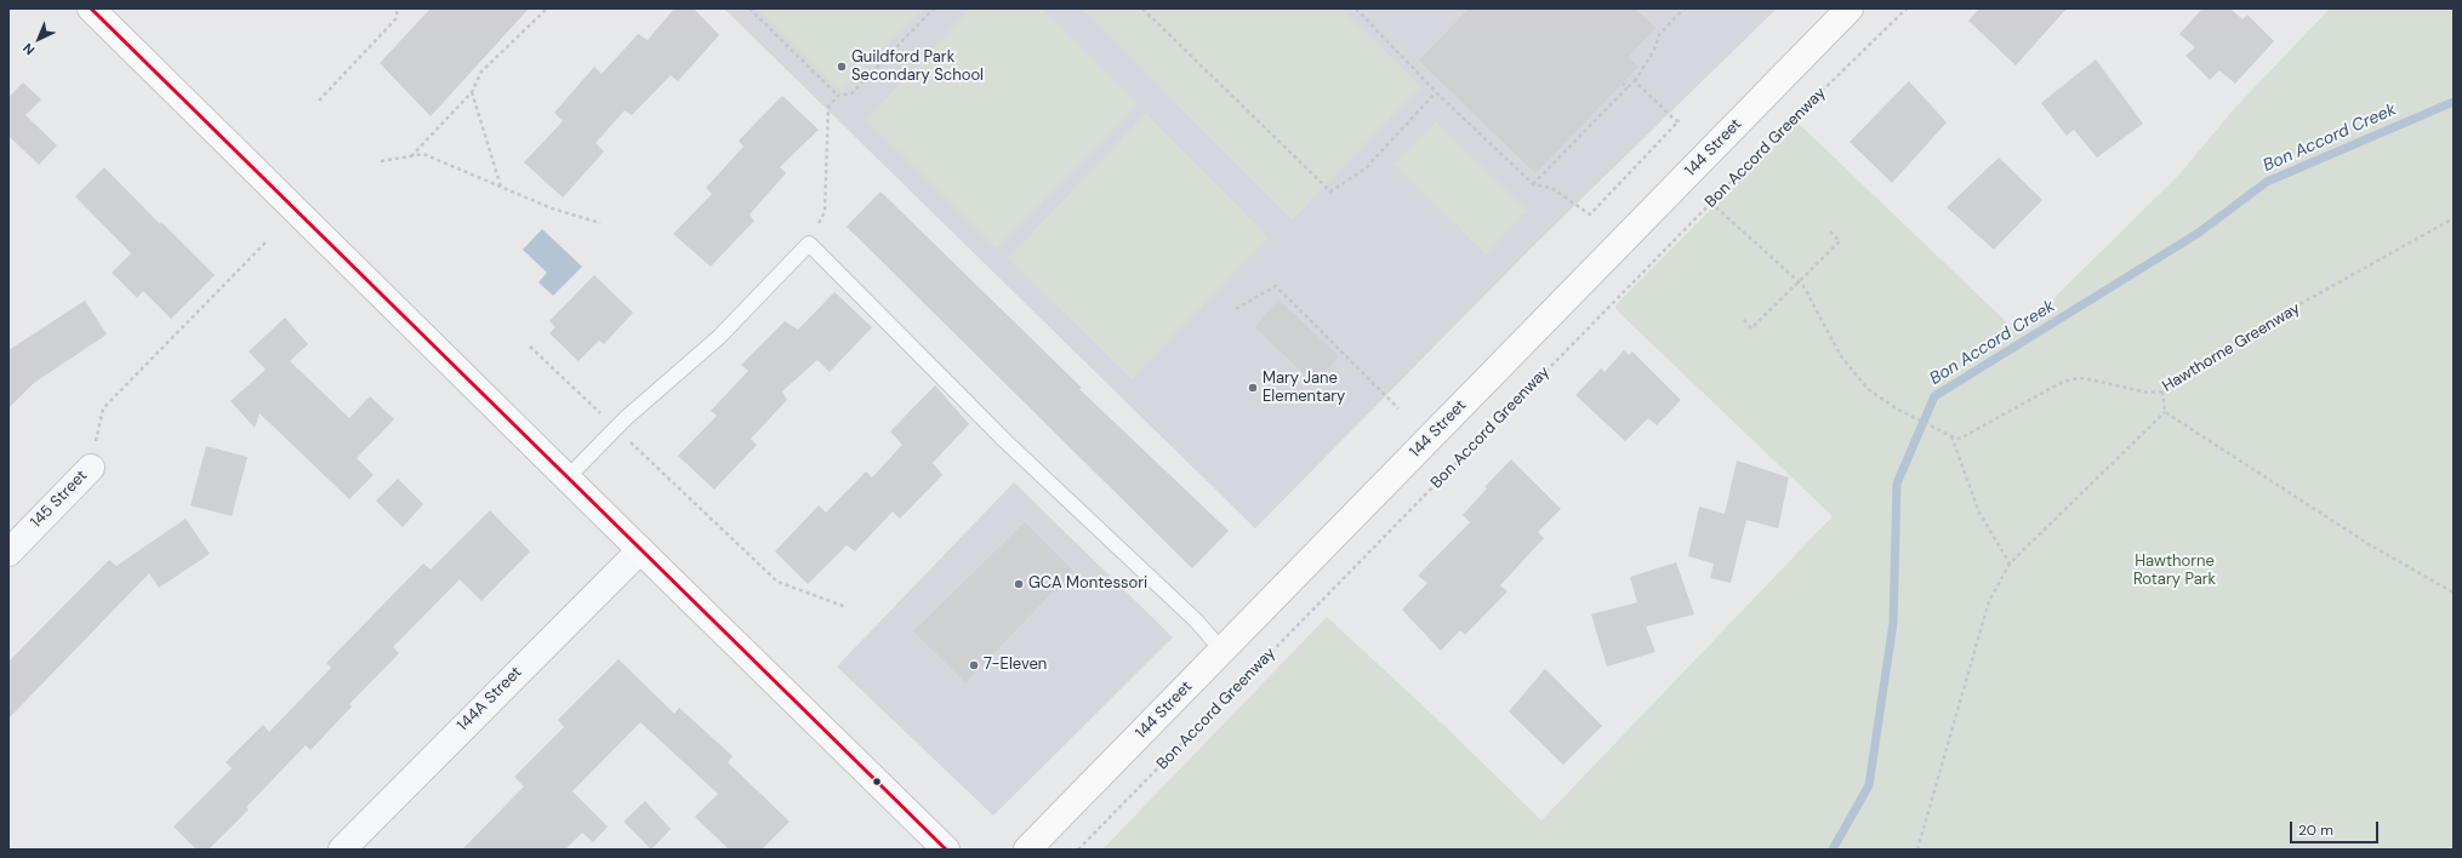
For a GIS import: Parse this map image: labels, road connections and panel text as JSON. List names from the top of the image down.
{
  "streets": {
    "main road": ["144 Street"],
    "street": ["145 Street", "144A Street"],
    "path": ["Bon Accord Greenway", "Hawthorne Greenway"]
  },
  "water": ["Bon Accord Creek"],
  "parks": ["Hawthorne Rotary Park"],
  "places": [
    "Guildford Park Secondary School",
    "Mary Jane Elementary",
    "GCA Montessori",
    "7-Eleven"
  ],
  "scale_bar": "20 m",
  "north": "bottom left"
}
